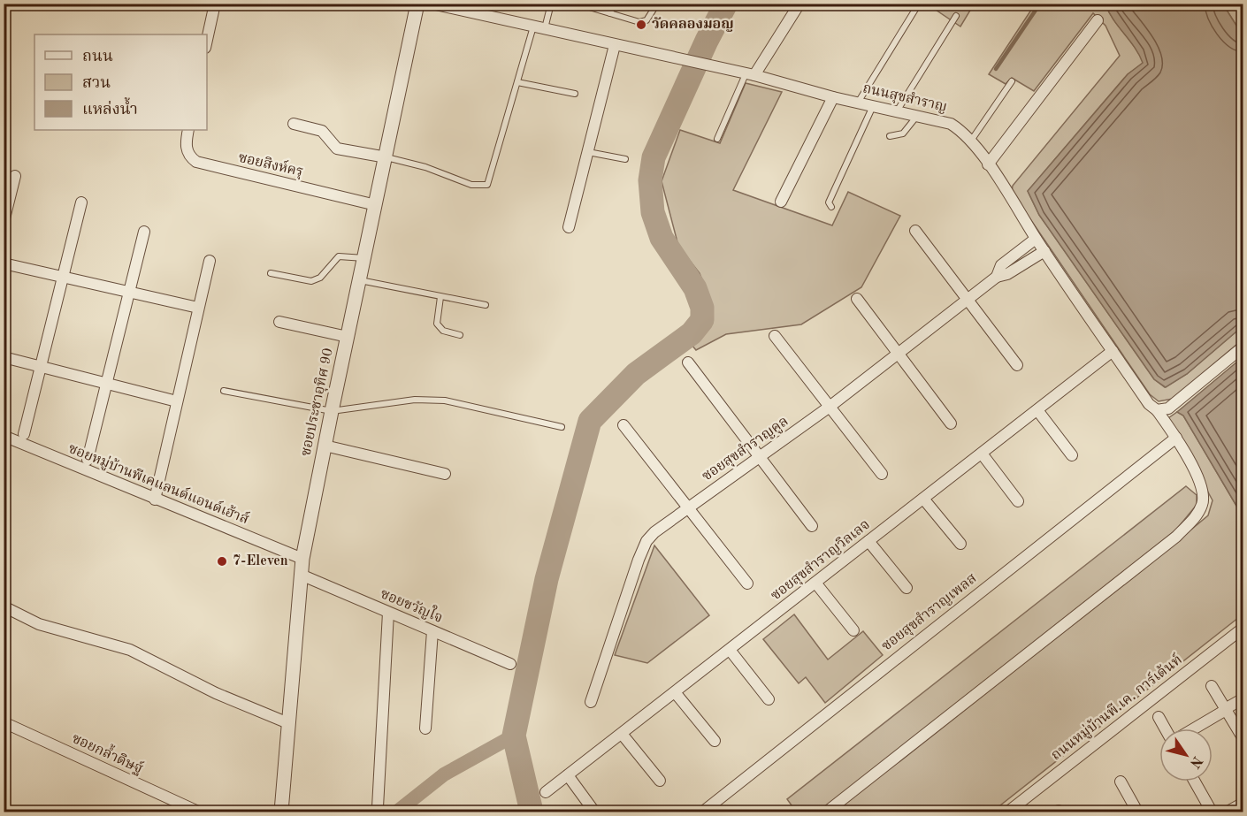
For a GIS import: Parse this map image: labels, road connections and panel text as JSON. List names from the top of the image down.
{
  "streets": {
    "street": [
      "ถนนสุขสำราญ",
      "ซอยสิงห์ครุ",
      "ซอยประชาอุทิศ 90",
      "ซอยสุขสำราญคูล",
      "ซอยหมู่บ้านพีเคแลนด์แอนด์เฮ้าส์",
      "ซอยสุขสำราญวิลเลจ",
      "ซอยขวัญใจ",
      "ซอยสุขสำราญเพลส",
      "ถนนหมู่บ้านพี.เค. การ์เด้นท์",
      "ซอยกล้ำดิษฐ์"
    ]
  },
  "crossings": [
    ["ถนนสุขสำราญ", "ซอยสุขสำราญคูล"],
    ["ถนนสุขสำราญ", "ซอยสุขสำราญวิลเลจ"],
    ["ถนนสุขสำราญ", "ซอยสุขสำราญเพลส"],
    ["ซอยสิงห์ครุ", "ซอยประชาอุทิศ 90"],
    ["ซอยประชาอุทิศ 90", "ซอยหมู่บ้านพีเคแลนด์แอนด์เฮ้าส์"],
    ["ซอยประชาอุทิศ 90", "ซอยขวัญใจ"]
  ],
  "places": ["วัดคลองมอญ", "7-Eleven"],
  "legend": ["ถนน", "สวน", "แหล่งน้ำ"],
  "north": "bottom right"
}
